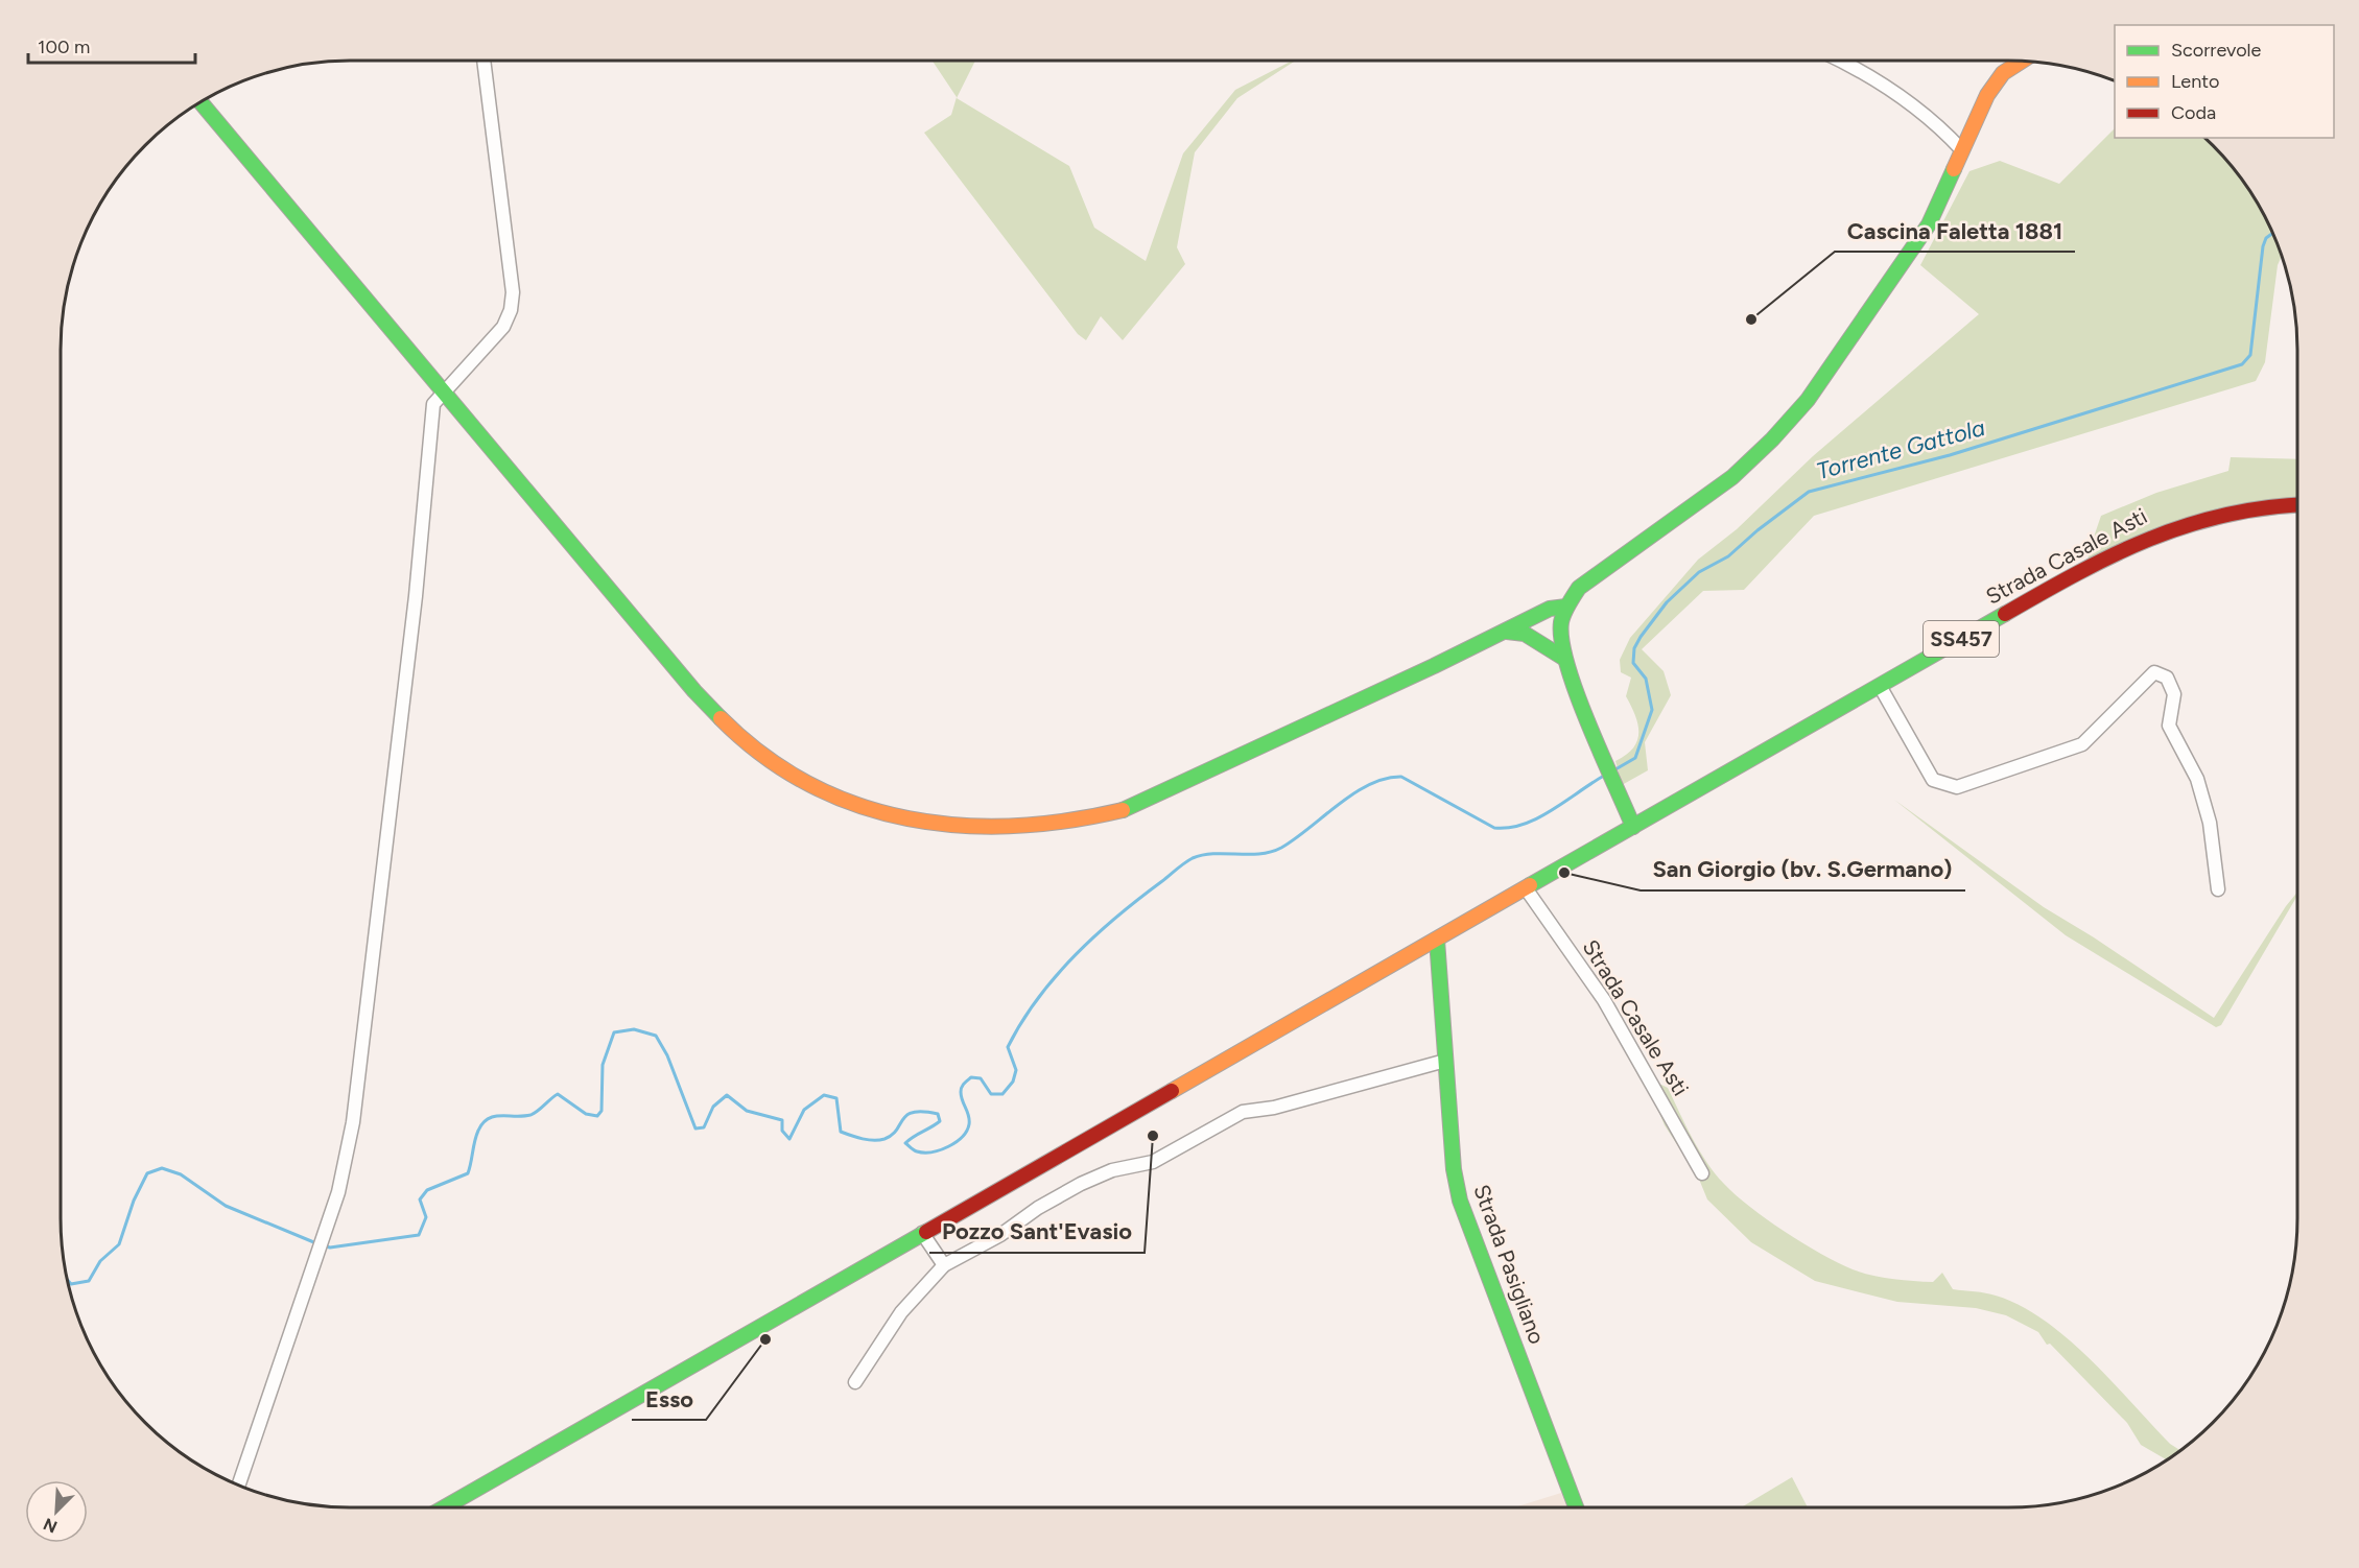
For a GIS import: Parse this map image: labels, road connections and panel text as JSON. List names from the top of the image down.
{
  "streets": {
    "main road": ["Strada Casale Asti", "SS457", "Strada Pasigliano"]
  },
  "crossings": [
    ["Strada Casale Asti", "SS457"],
    ["SS457", "Strada Pasigliano"]
  ],
  "water": ["Torrente Gattola"],
  "places": [
    "Cascina Faletta 1881",
    "San Giorgio (bv. S.Germano)",
    "Pozzo Sant'Evasio",
    "Esso"
  ],
  "legend": ["Scorrevole", "Lento", "Coda"],
  "scale_bar": "100 m",
  "north": "bottom left"
}
